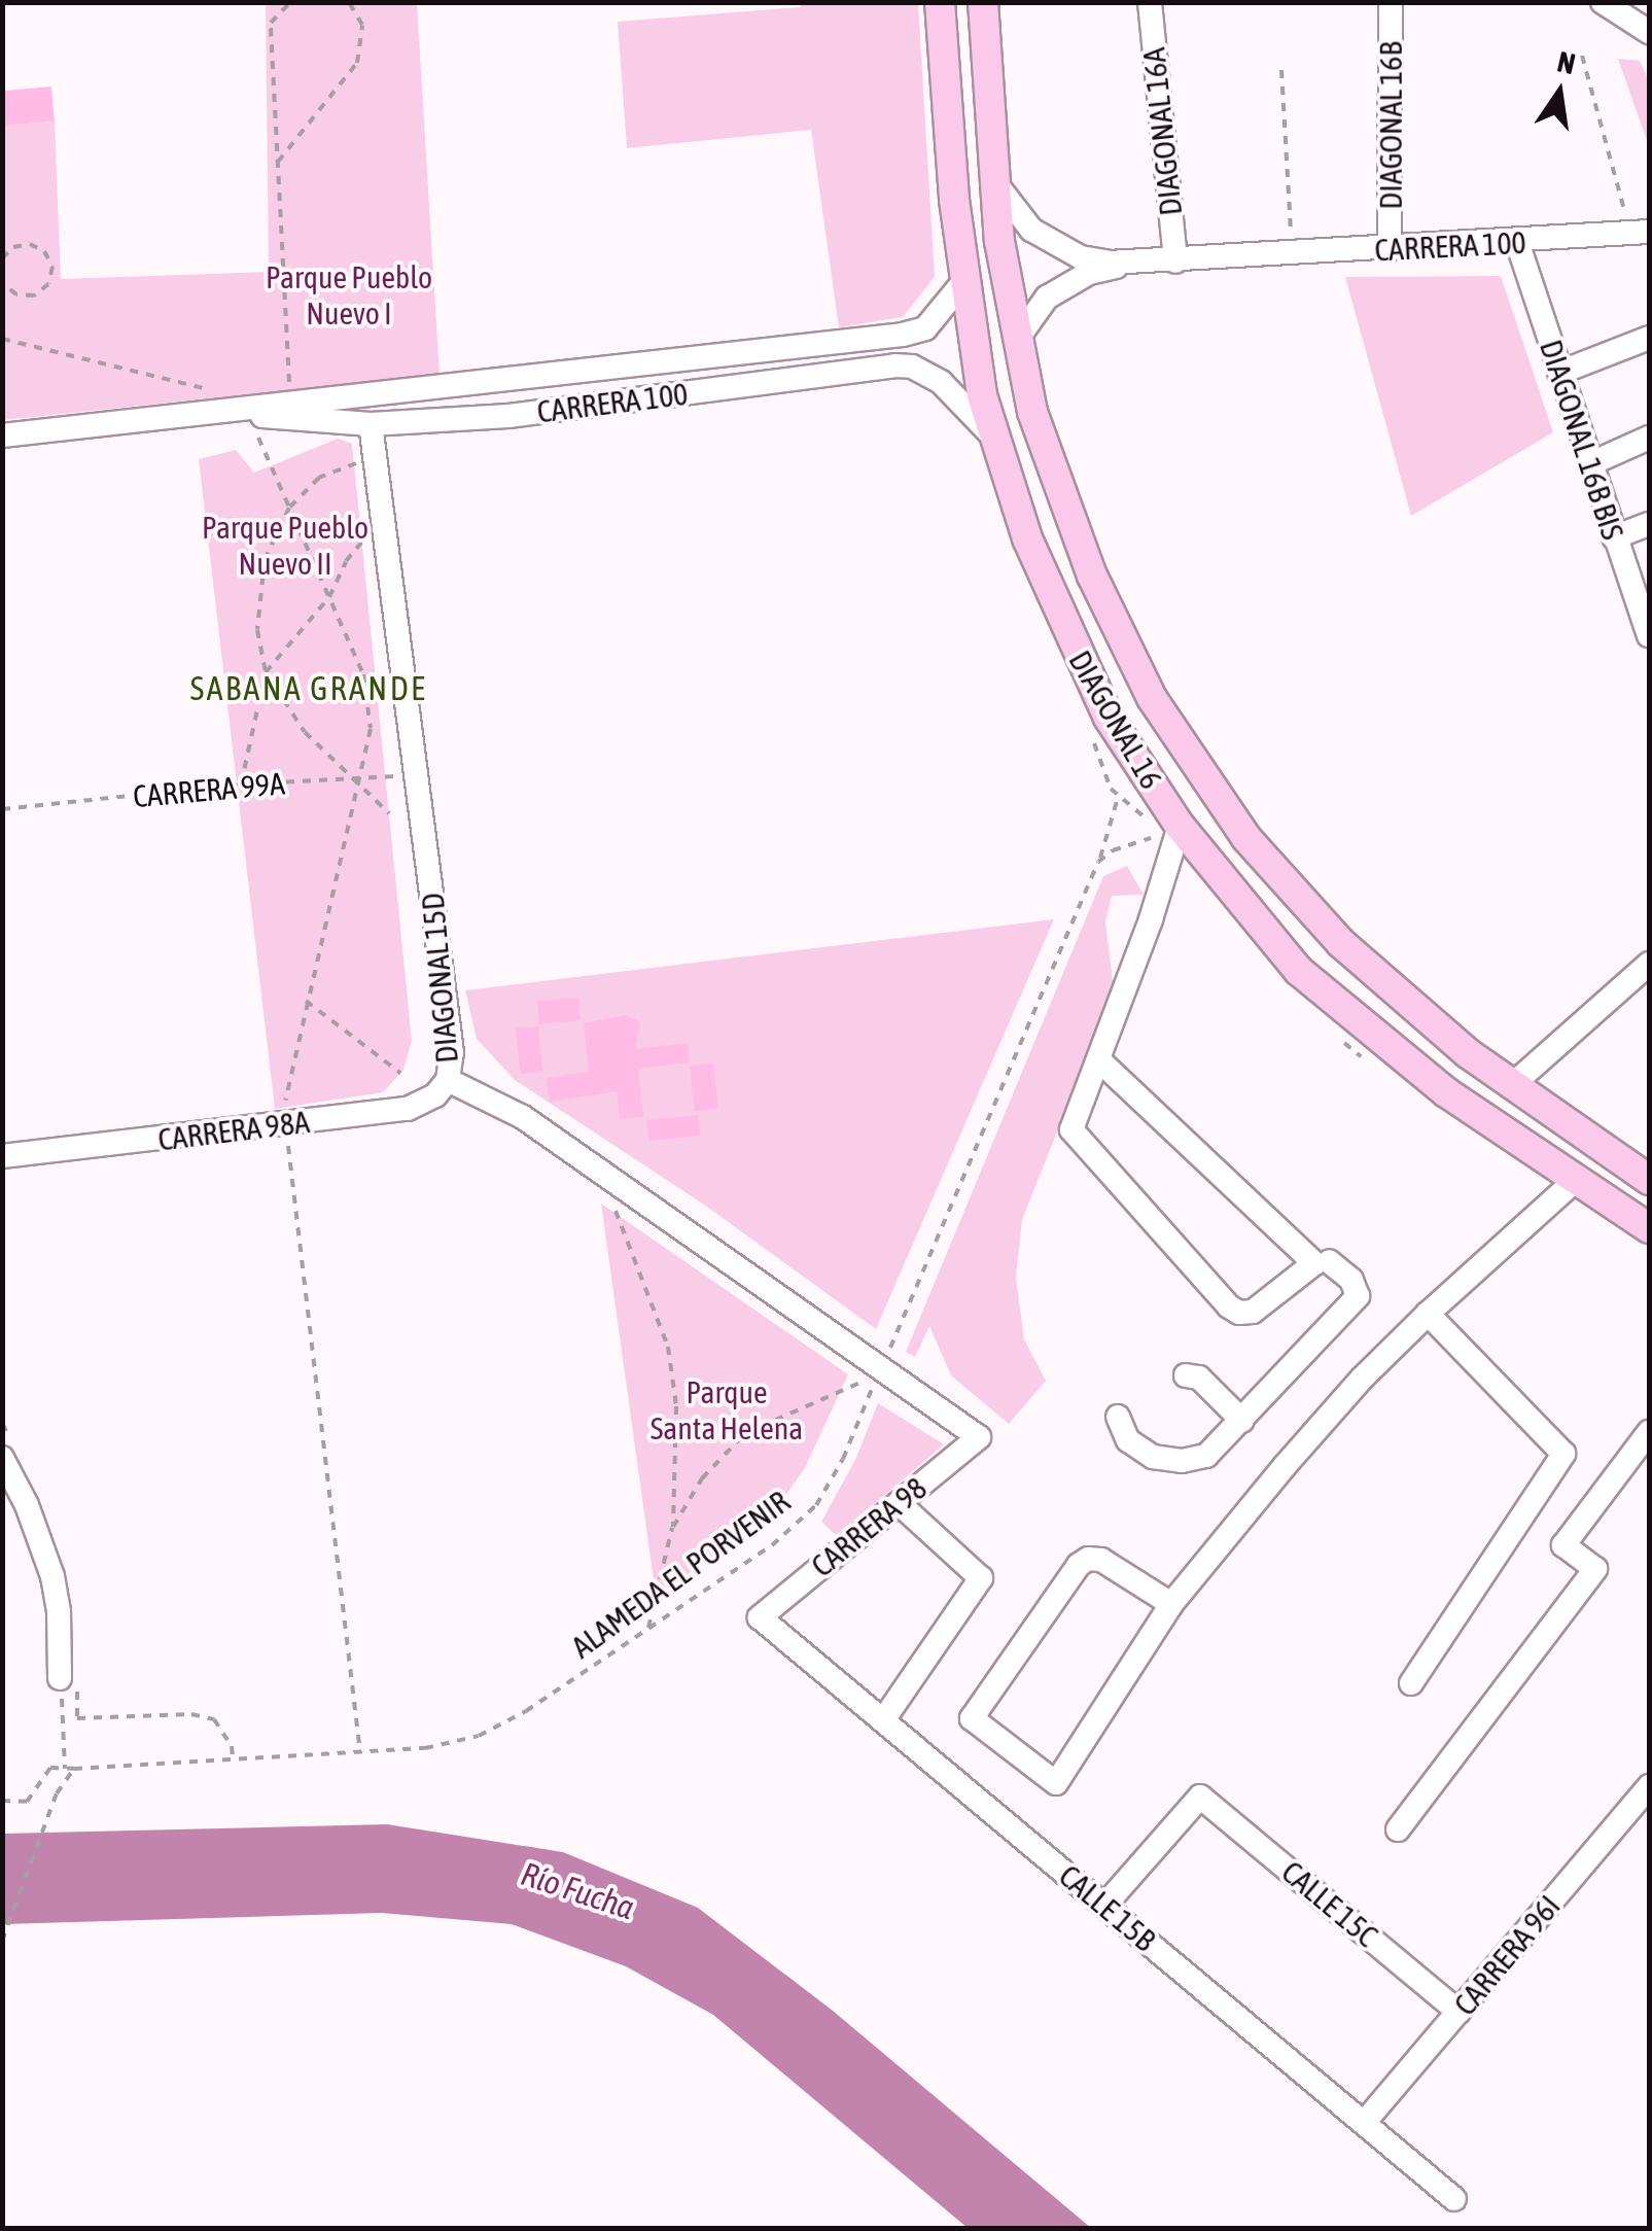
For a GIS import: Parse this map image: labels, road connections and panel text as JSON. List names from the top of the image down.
{
  "streets": {
    "main road": ["DIAGONAL 16"],
    "street": [
      "DIAGONAL 16B",
      "DIAGONAL 16A",
      "CARRERA 100",
      "DIAGONAL 16B BIS",
      "DIAGONAL 15D",
      "CARRERA 98A",
      "CARRERA 98",
      "CALLE 15C",
      "CALLE 15B",
      "CARRERA 96I"
    ],
    "path": ["CARRERA 99A", "ALAMEDA EL PORVENIR"]
  },
  "crossings": [
    ["DIAGONAL 16B", "CARRERA 100"],
    ["DIAGONAL 16A", "CARRERA 100"],
    ["CARRERA 100", "DIAGONAL 16B BIS"],
    ["CARRERA 100", "DIAGONAL 16"],
    ["CARRERA 100", "DIAGONAL 15D"],
    ["CARRERA 99A", "DIAGONAL 15D"],
    ["DIAGONAL 15D", "CARRERA 98A"],
    ["DIAGONAL 15D", "CARRERA 98"],
    ["DIAGONAL 15D", "ALAMEDA EL PORVENIR"],
    ["CARRERA 98", "CALLE 15B"],
    ["CALLE 15C", "CALLE 15B"],
    ["CALLE 15C", "CARRERA 96I"],
    ["CALLE 15B", "CARRERA 96I"]
  ],
  "districts": ["SABANA GRANDE"],
  "water": ["Río Fucha"],
  "parks": ["Parque Pueblo Nuevo I", "Parque Pueblo Nuevo II", "Parque Santa Helena"],
  "north": "top"
}
